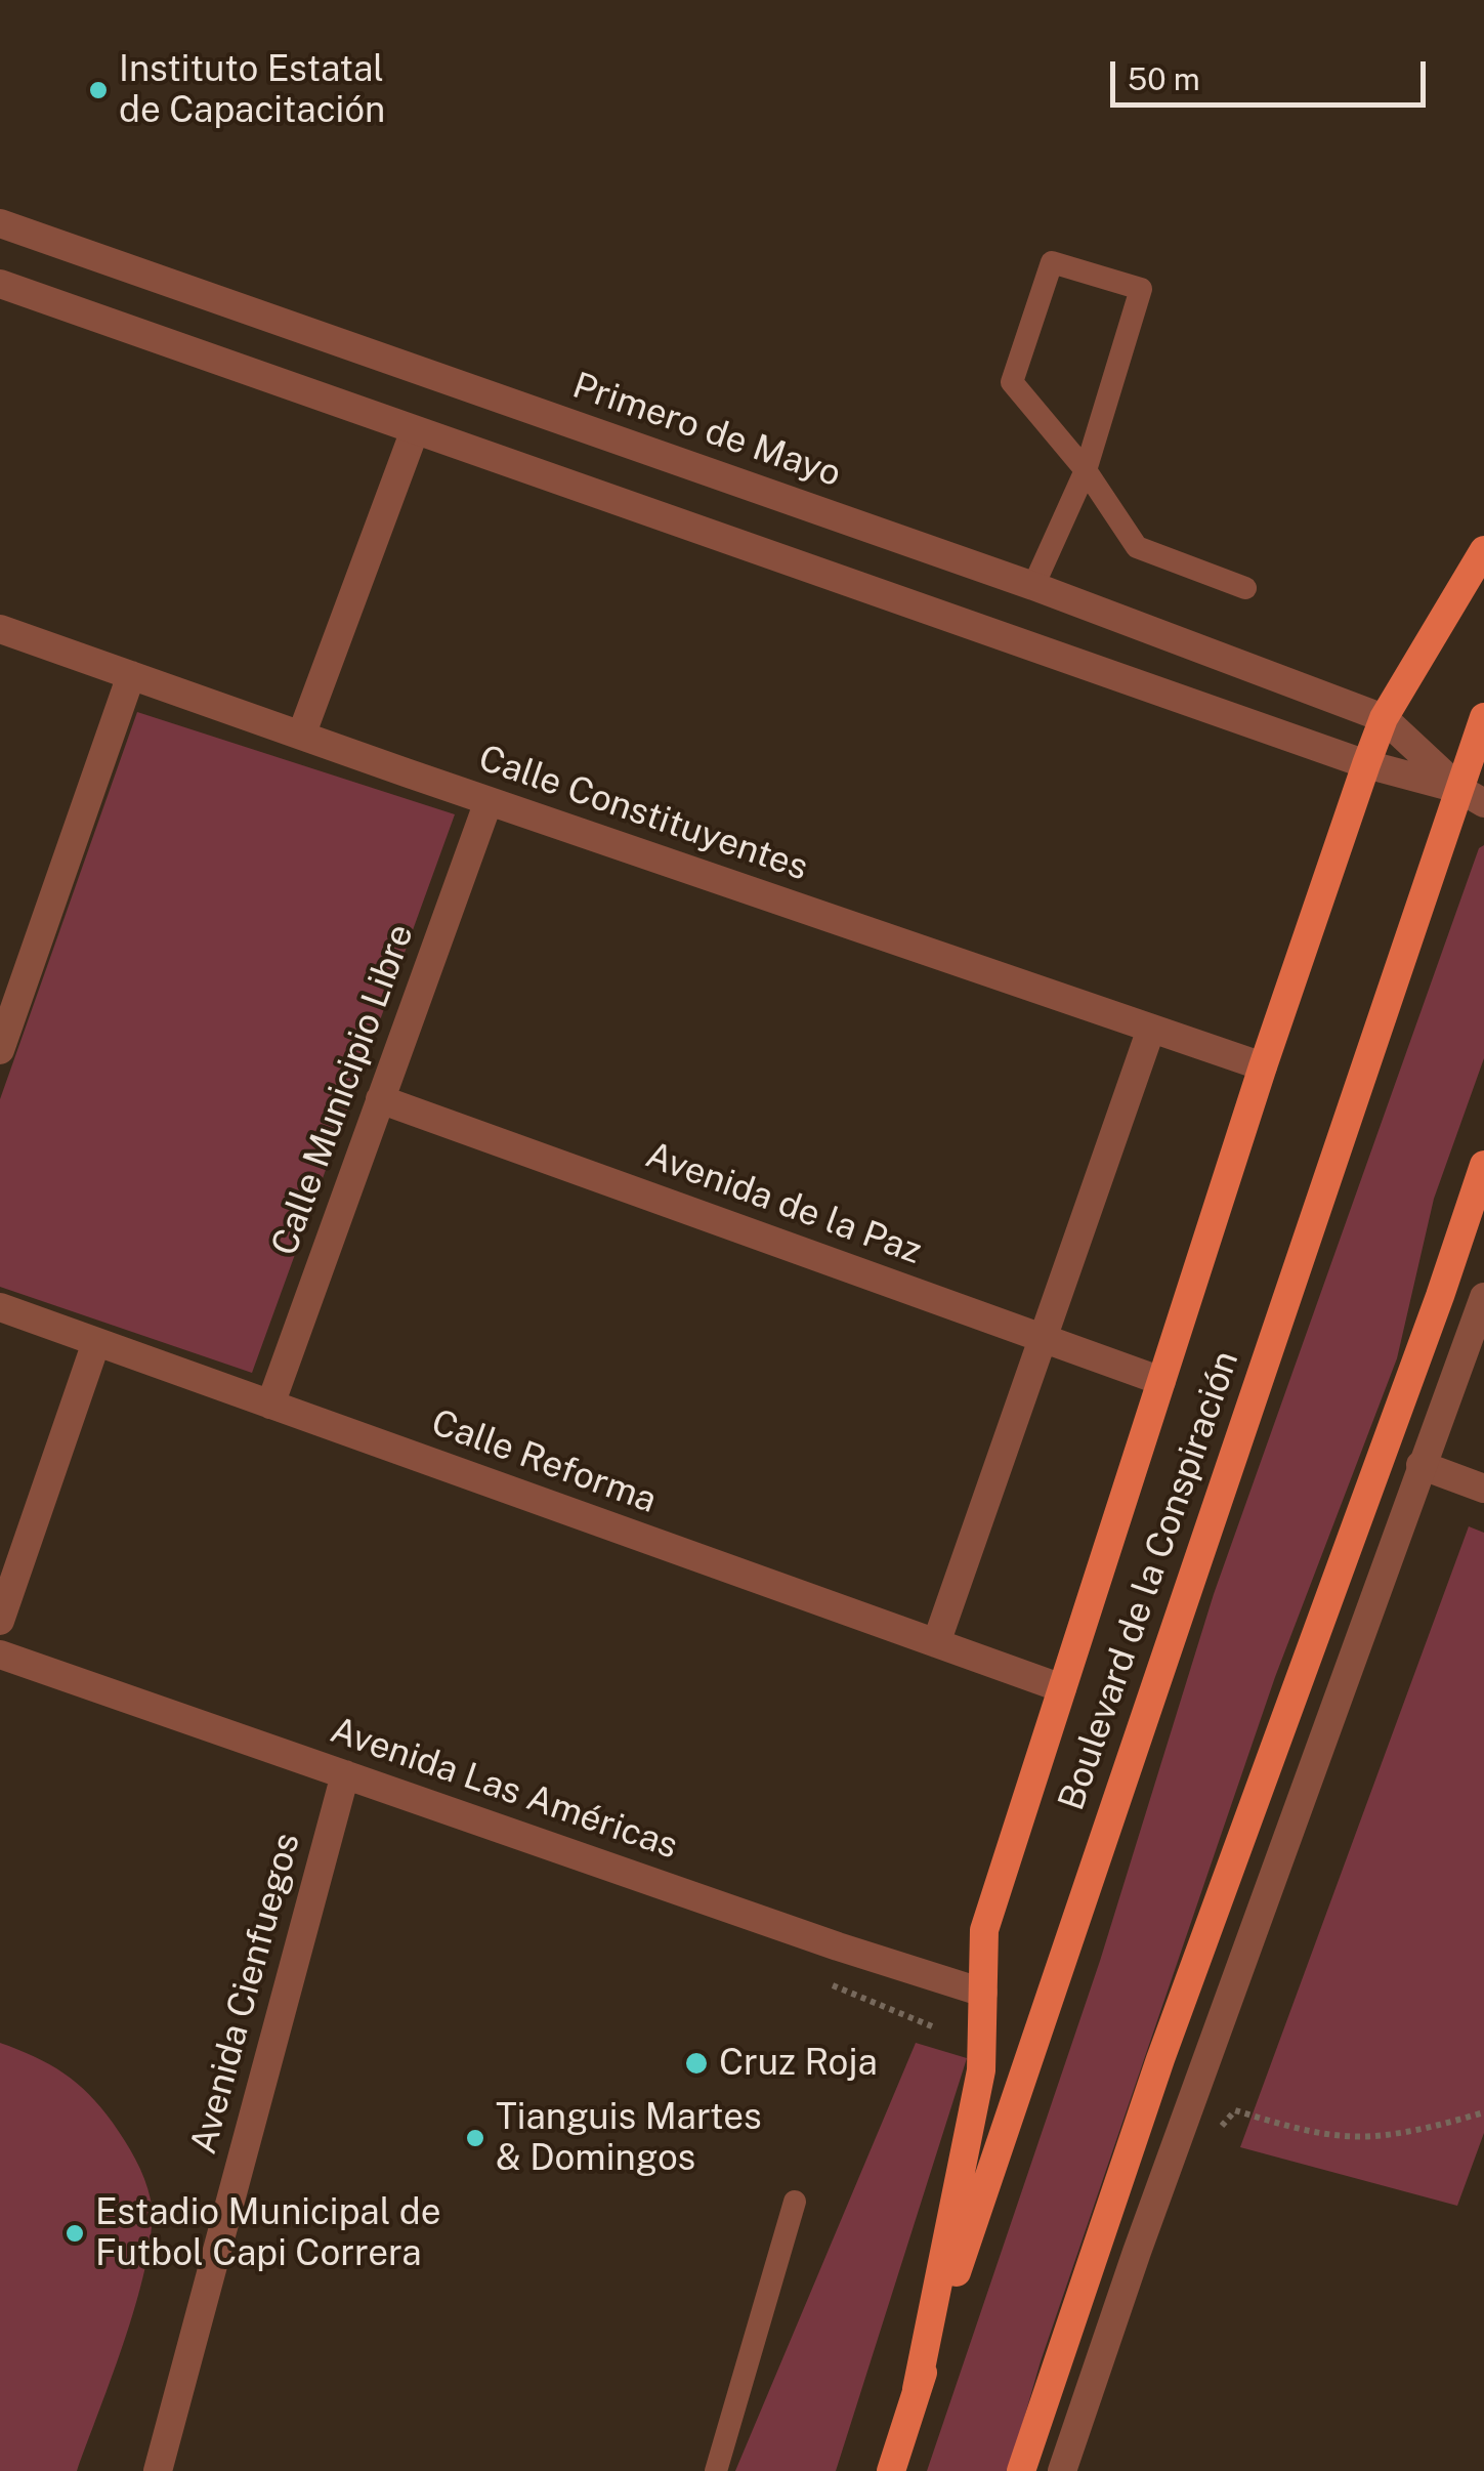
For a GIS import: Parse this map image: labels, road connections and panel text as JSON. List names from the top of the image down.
{
  "streets": {
    "main road": ["Boulevard de la Conspiración"],
    "street": [
      "Primero de Mayo",
      "Calle Constituyentes",
      "Calle Municipio Libre",
      "Avenida de la Paz",
      "Calle Reforma",
      "Avenida Las Américas",
      "Avenida Cienfuegos"
    ]
  },
  "crossings": [
    ["Calle Constituyentes", "Calle Municipio Libre"],
    ["Calle Municipio Libre", "Avenida de la Paz"],
    ["Calle Municipio Libre", "Calle Reforma"],
    ["Avenida Las Américas", "Avenida Cienfuegos"]
  ],
  "places": [
    "Instituto Estatal de Capacitación",
    "Cruz Roja",
    "Tianguis Martes & Domingos",
    "Estadio Municipal de Futbol Capi Correra"
  ],
  "scale_bar": "50 m"
}
